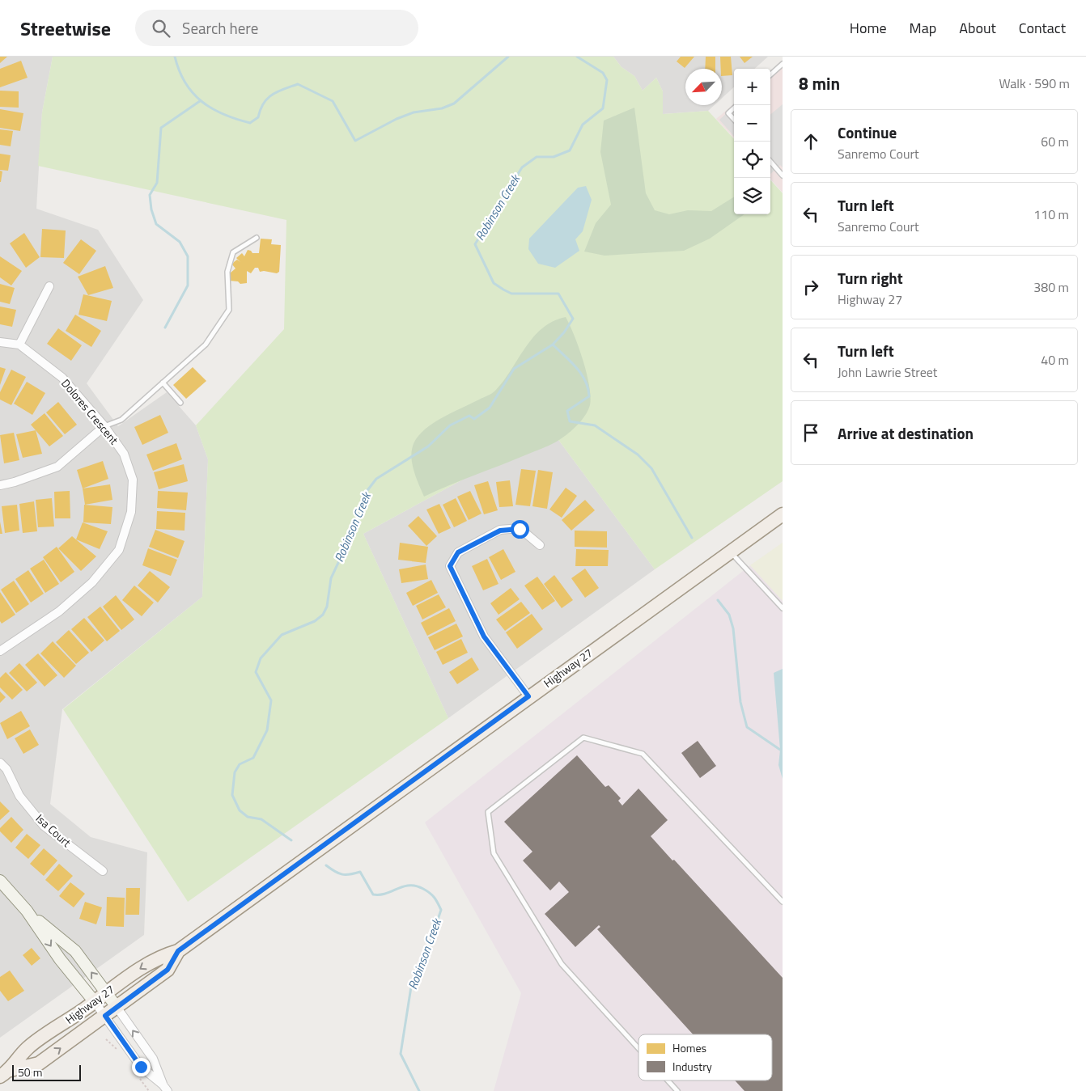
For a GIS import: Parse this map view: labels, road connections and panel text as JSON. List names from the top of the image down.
{
  "streets": {
    "main road": ["Highway 27"],
    "street": ["Dolores Crescent", "Isa Court"]
  },
  "water": ["Robinson Creek"],
  "legend": ["Homes", "Industry"],
  "scale_bar": "50 m",
  "north": "bottom left",
  "page": {
    "header": "Streetwise",
    "search": "Search here",
    "nav": [
      "Home",
      "Map",
      "About",
      "Contact"
    ],
    "heading": ["8 min", "Walk · 590 m"],
    "map_buttons": ["+", "−"],
    "list": [
      ["Continue", "Sanremo Court", "60 m"],
      ["Turn left", "Sanremo Court", "110 m"],
      ["Turn right", "Highway 27", "380 m"],
      ["Turn left", "John Lawrie Street", "40 m"],
      "Arrive at destination"
    ],
    "scale": "50 m"
  }
}
